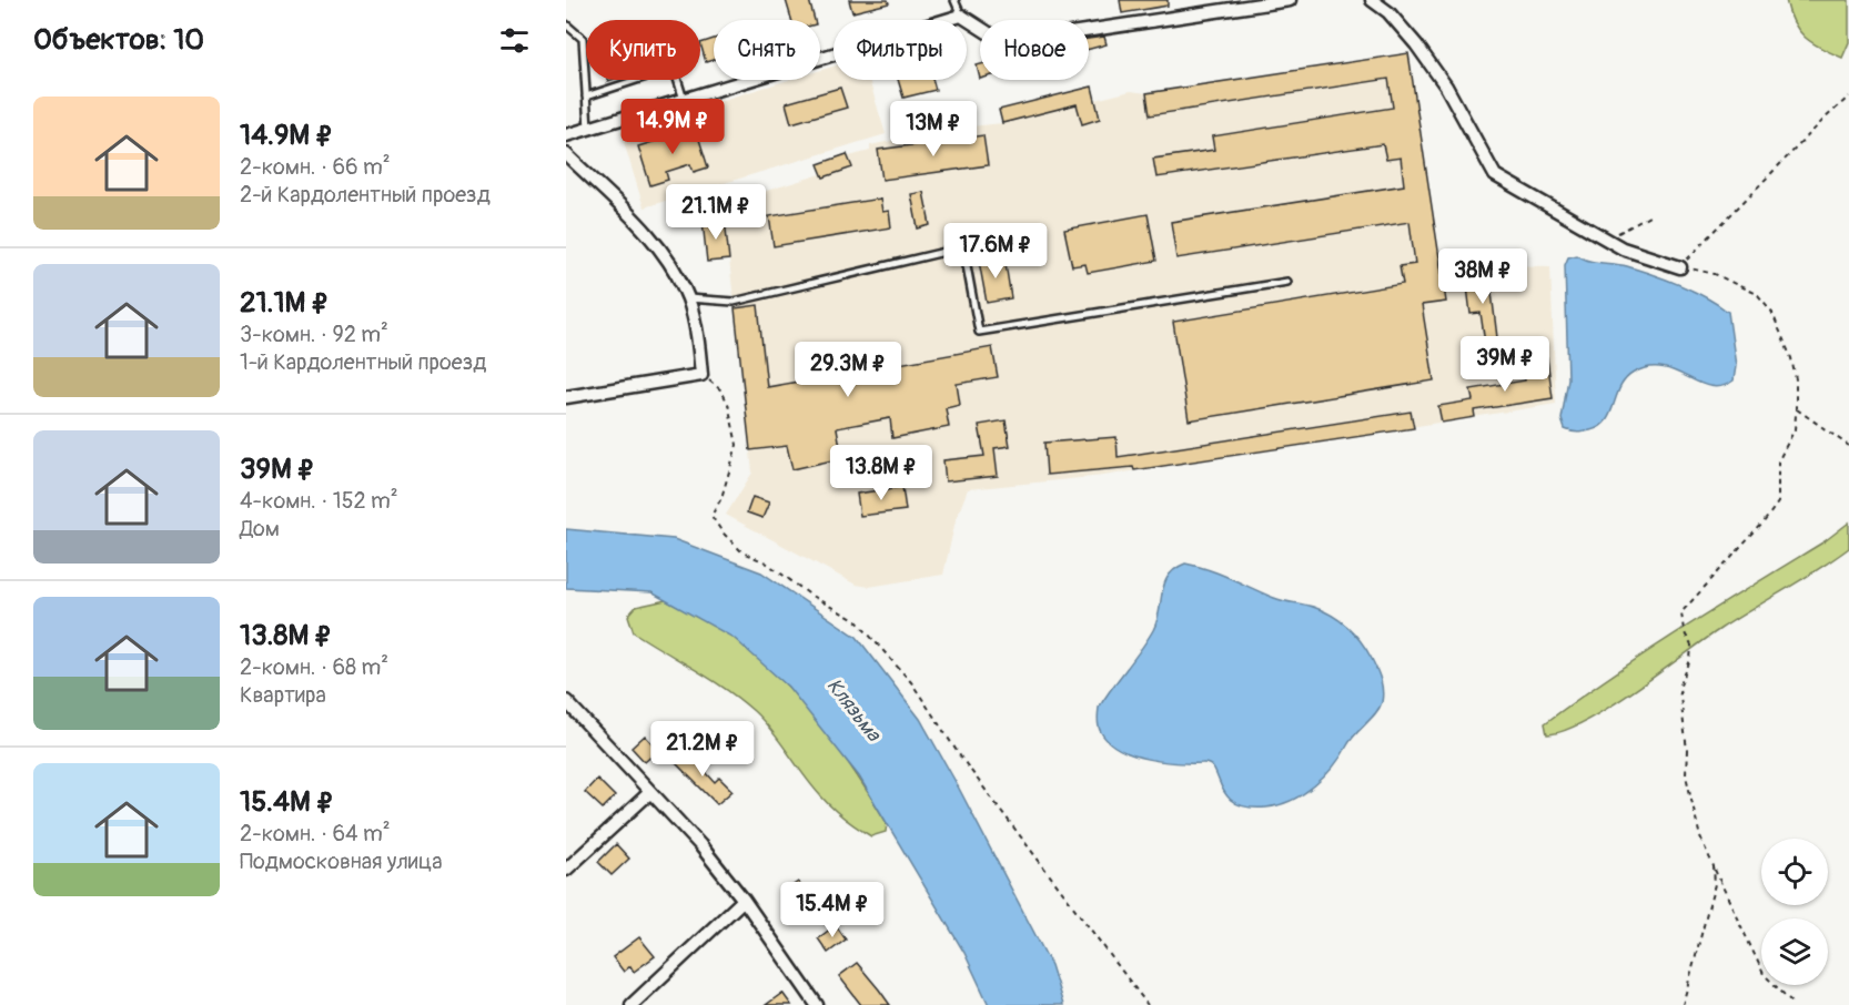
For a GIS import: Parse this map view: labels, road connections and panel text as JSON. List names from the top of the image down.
{
  "water": ["Клязьма"],
  "page": {
    "heading": "Объектов: 10",
    "chip": [
      "Купить",
      "Снять",
      "Фильтры",
      "Новое"
    ],
    "list": [
      {
        "name": "14.9M ₽",
        "note": "2-комн. · 66 m² · 2-й Кардолентный проезд"
      },
      {
        "name": "21.1M ₽",
        "note": "3-комн. · 92 m² · 1-й Кардолентный проезд"
      },
      {
        "name": "39M ₽",
        "note": "4-комн. · 152 m² · Дом"
      },
      {
        "name": "13.8M ₽",
        "note": "2-комн. · 68 m² · Квартира"
      },
      {
        "name": "15.4M ₽",
        "note": "2-комн. · 64 m² · Подмосковная улица"
      }
    ],
    "price": [
      "14.9M ₽",
      "13M ₽",
      "21.1M ₽",
      "17.6M ₽",
      "38M ₽",
      "39M ₽",
      "29.3M ₽",
      "13.8M ₽",
      "21.2M ₽",
      "15.4M ₽"
    ]
  }
}
